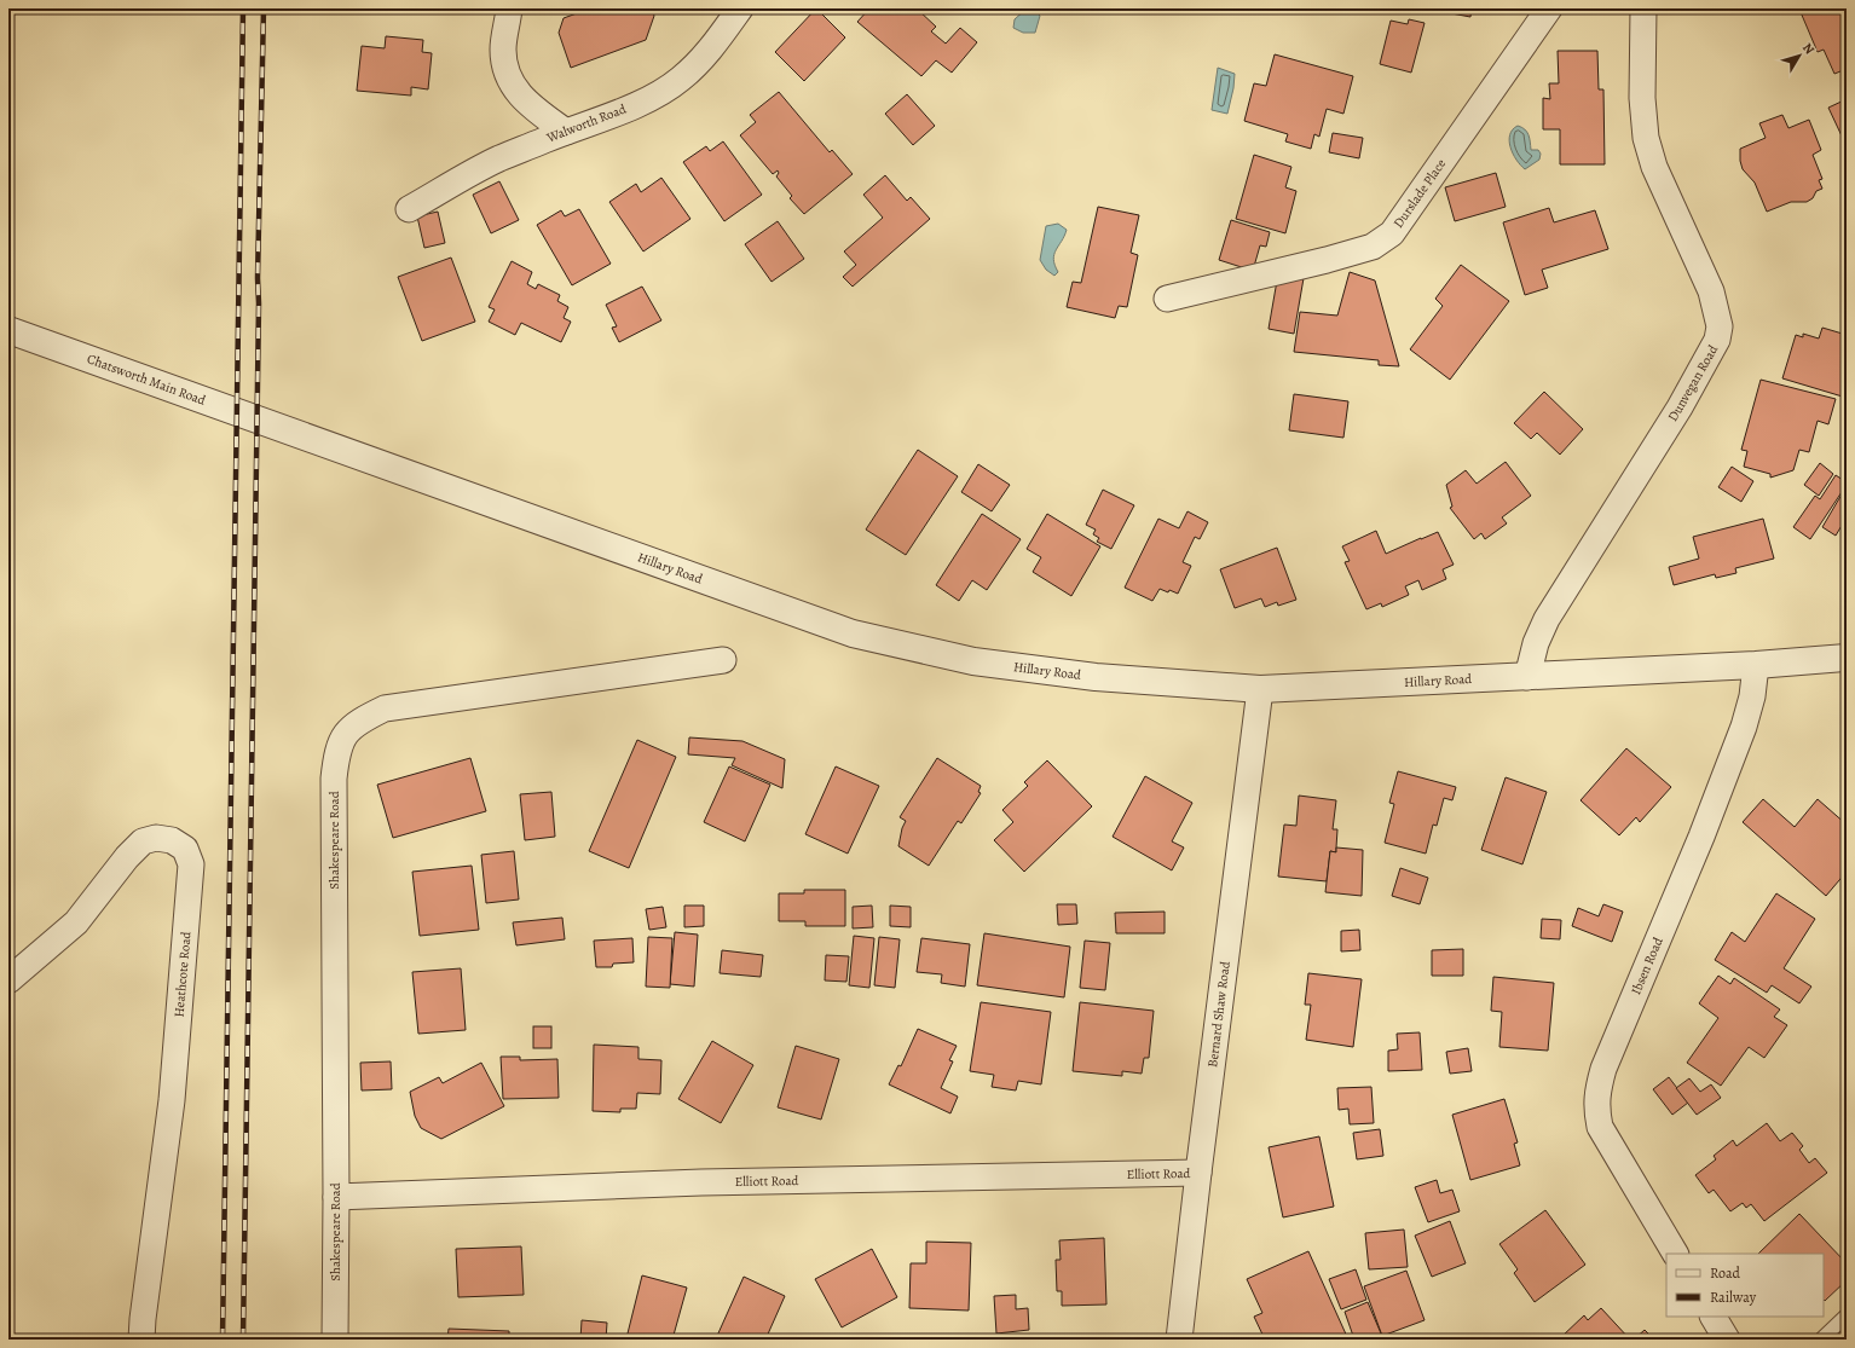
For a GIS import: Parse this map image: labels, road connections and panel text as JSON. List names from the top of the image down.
{
  "streets": {
    "street": [
      "Walworth Road",
      "Durslade Place",
      "Chatsworth Main Road",
      "Dunvegan Road",
      "Hillary Road",
      "Shakespeare Road",
      "Ibsen Road",
      "Heathcote Road",
      "Bernard Shaw Road",
      "Elliott Road"
    ]
  },
  "crossings": [
    ["Chatsworth Main Road", "Hillary Road"],
    ["Dunvegan Road", "Hillary Road"],
    ["Hillary Road", "Ibsen Road"],
    ["Hillary Road", "Bernard Shaw Road"],
    ["Shakespeare Road", "Elliott Road"],
    ["Bernard Shaw Road", "Elliott Road"]
  ],
  "legend": ["Road", "Railway"],
  "north": "top right"
}
